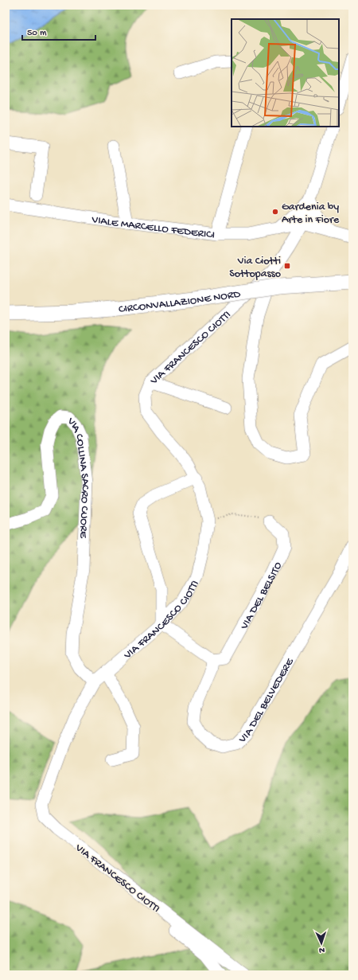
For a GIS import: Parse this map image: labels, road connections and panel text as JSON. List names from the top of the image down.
{
  "streets": {
    "main road": ["CIRCONVALLAZIONE NORD"],
    "street": [
      "VIALE MARCELLO FEDERICI",
      "VIA FRANCESCO CIOTTI",
      "VIA COLLINA SACRO CUORE",
      "VIA DEL BELSITO",
      "VIA DEL BELVEDERE"
    ]
  },
  "crossings": [
    ["VIALE MARCELLO FEDERICI", "VIA FRANCESCO CIOTTI"],
    ["VIA FRANCESCO CIOTTI", "VIA COLLINA SACRO CUORE"],
    ["VIA DEL BELSITO", "VIA DEL BELVEDERE"]
  ],
  "places": {
    "other": ["Gardenia by Arte in Fiore"],
    "transit": ["Via Ciotti Sottopasso"]
  },
  "scale_bar": "50 m",
  "north": "bottom"
}
